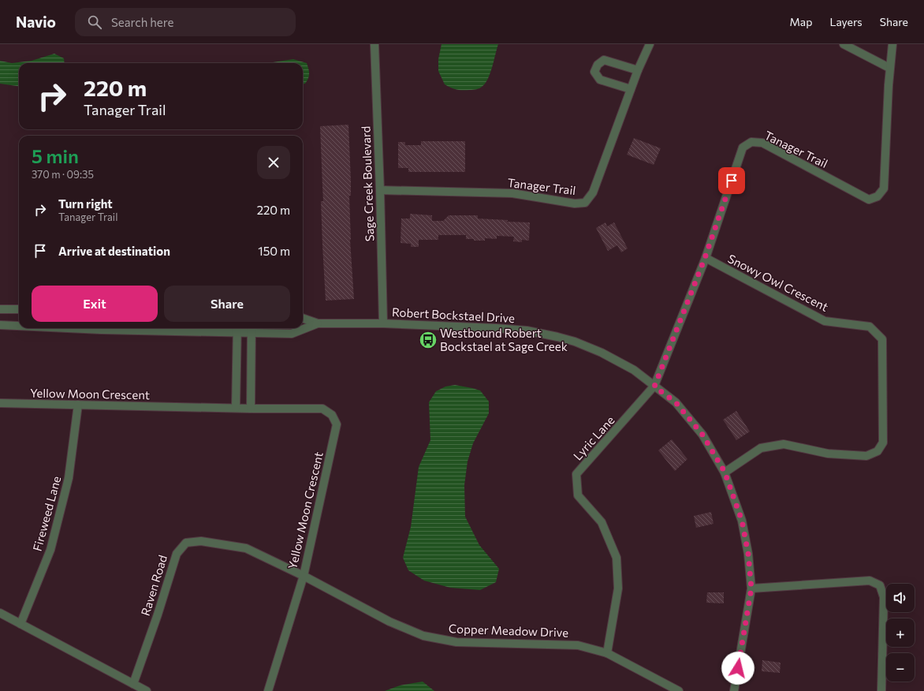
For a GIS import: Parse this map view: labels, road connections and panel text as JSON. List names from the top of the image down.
{
  "streets": {
    "street": [
      "Tanager Trail",
      "Sage Creek Boulevard",
      "Snowy Owl Crescent",
      "Robert Bockstael Drive",
      "Yellow Moon Crescent",
      "Lyric Lane",
      "Fireweed Lane",
      "Raven Road",
      "Copper Meadow Drive"
    ]
  },
  "crossings": [
    ["Tanager Trail", "Sage Creek Boulevard"],
    ["Tanager Trail", "Snowy Owl Crescent"],
    ["Tanager Trail", "Robert Bockstael Drive"],
    ["Tanager Trail", "Lyric Lane"],
    ["Sage Creek Boulevard", "Robert Bockstael Drive"],
    ["Snowy Owl Crescent", "Robert Bockstael Drive"],
    ["Robert Bockstael Drive", "Lyric Lane"],
    ["Yellow Moon Crescent", "Fireweed Lane"],
    ["Yellow Moon Crescent", "Raven Road"],
    ["Yellow Moon Crescent", "Copper Meadow Drive"],
    ["Lyric Lane", "Copper Meadow Drive"],
    ["Raven Road", "Copper Meadow Drive"]
  ],
  "places": {
    "bus stop": ["Westbound Robert Bockstael at Sage Creek"]
  },
  "page": {
    "header": "Navio",
    "search": "Search here",
    "nav": ["Map", "Layers", "Share"],
    "turn": ["220 m", "Tanager Trail"],
    "heading": ["5 min", "370 m · 09:35"],
    "list": [
      {
        "name": "Turn right",
        "note": "Tanager Trail",
        "value": "220 m"
      },
      {
        "name": "Arrive at destination",
        "value": "150 m"
      }
    ],
    "buttons": ["Exit", "Share"],
    "map_buttons": ["+", "−"]
  }
}
